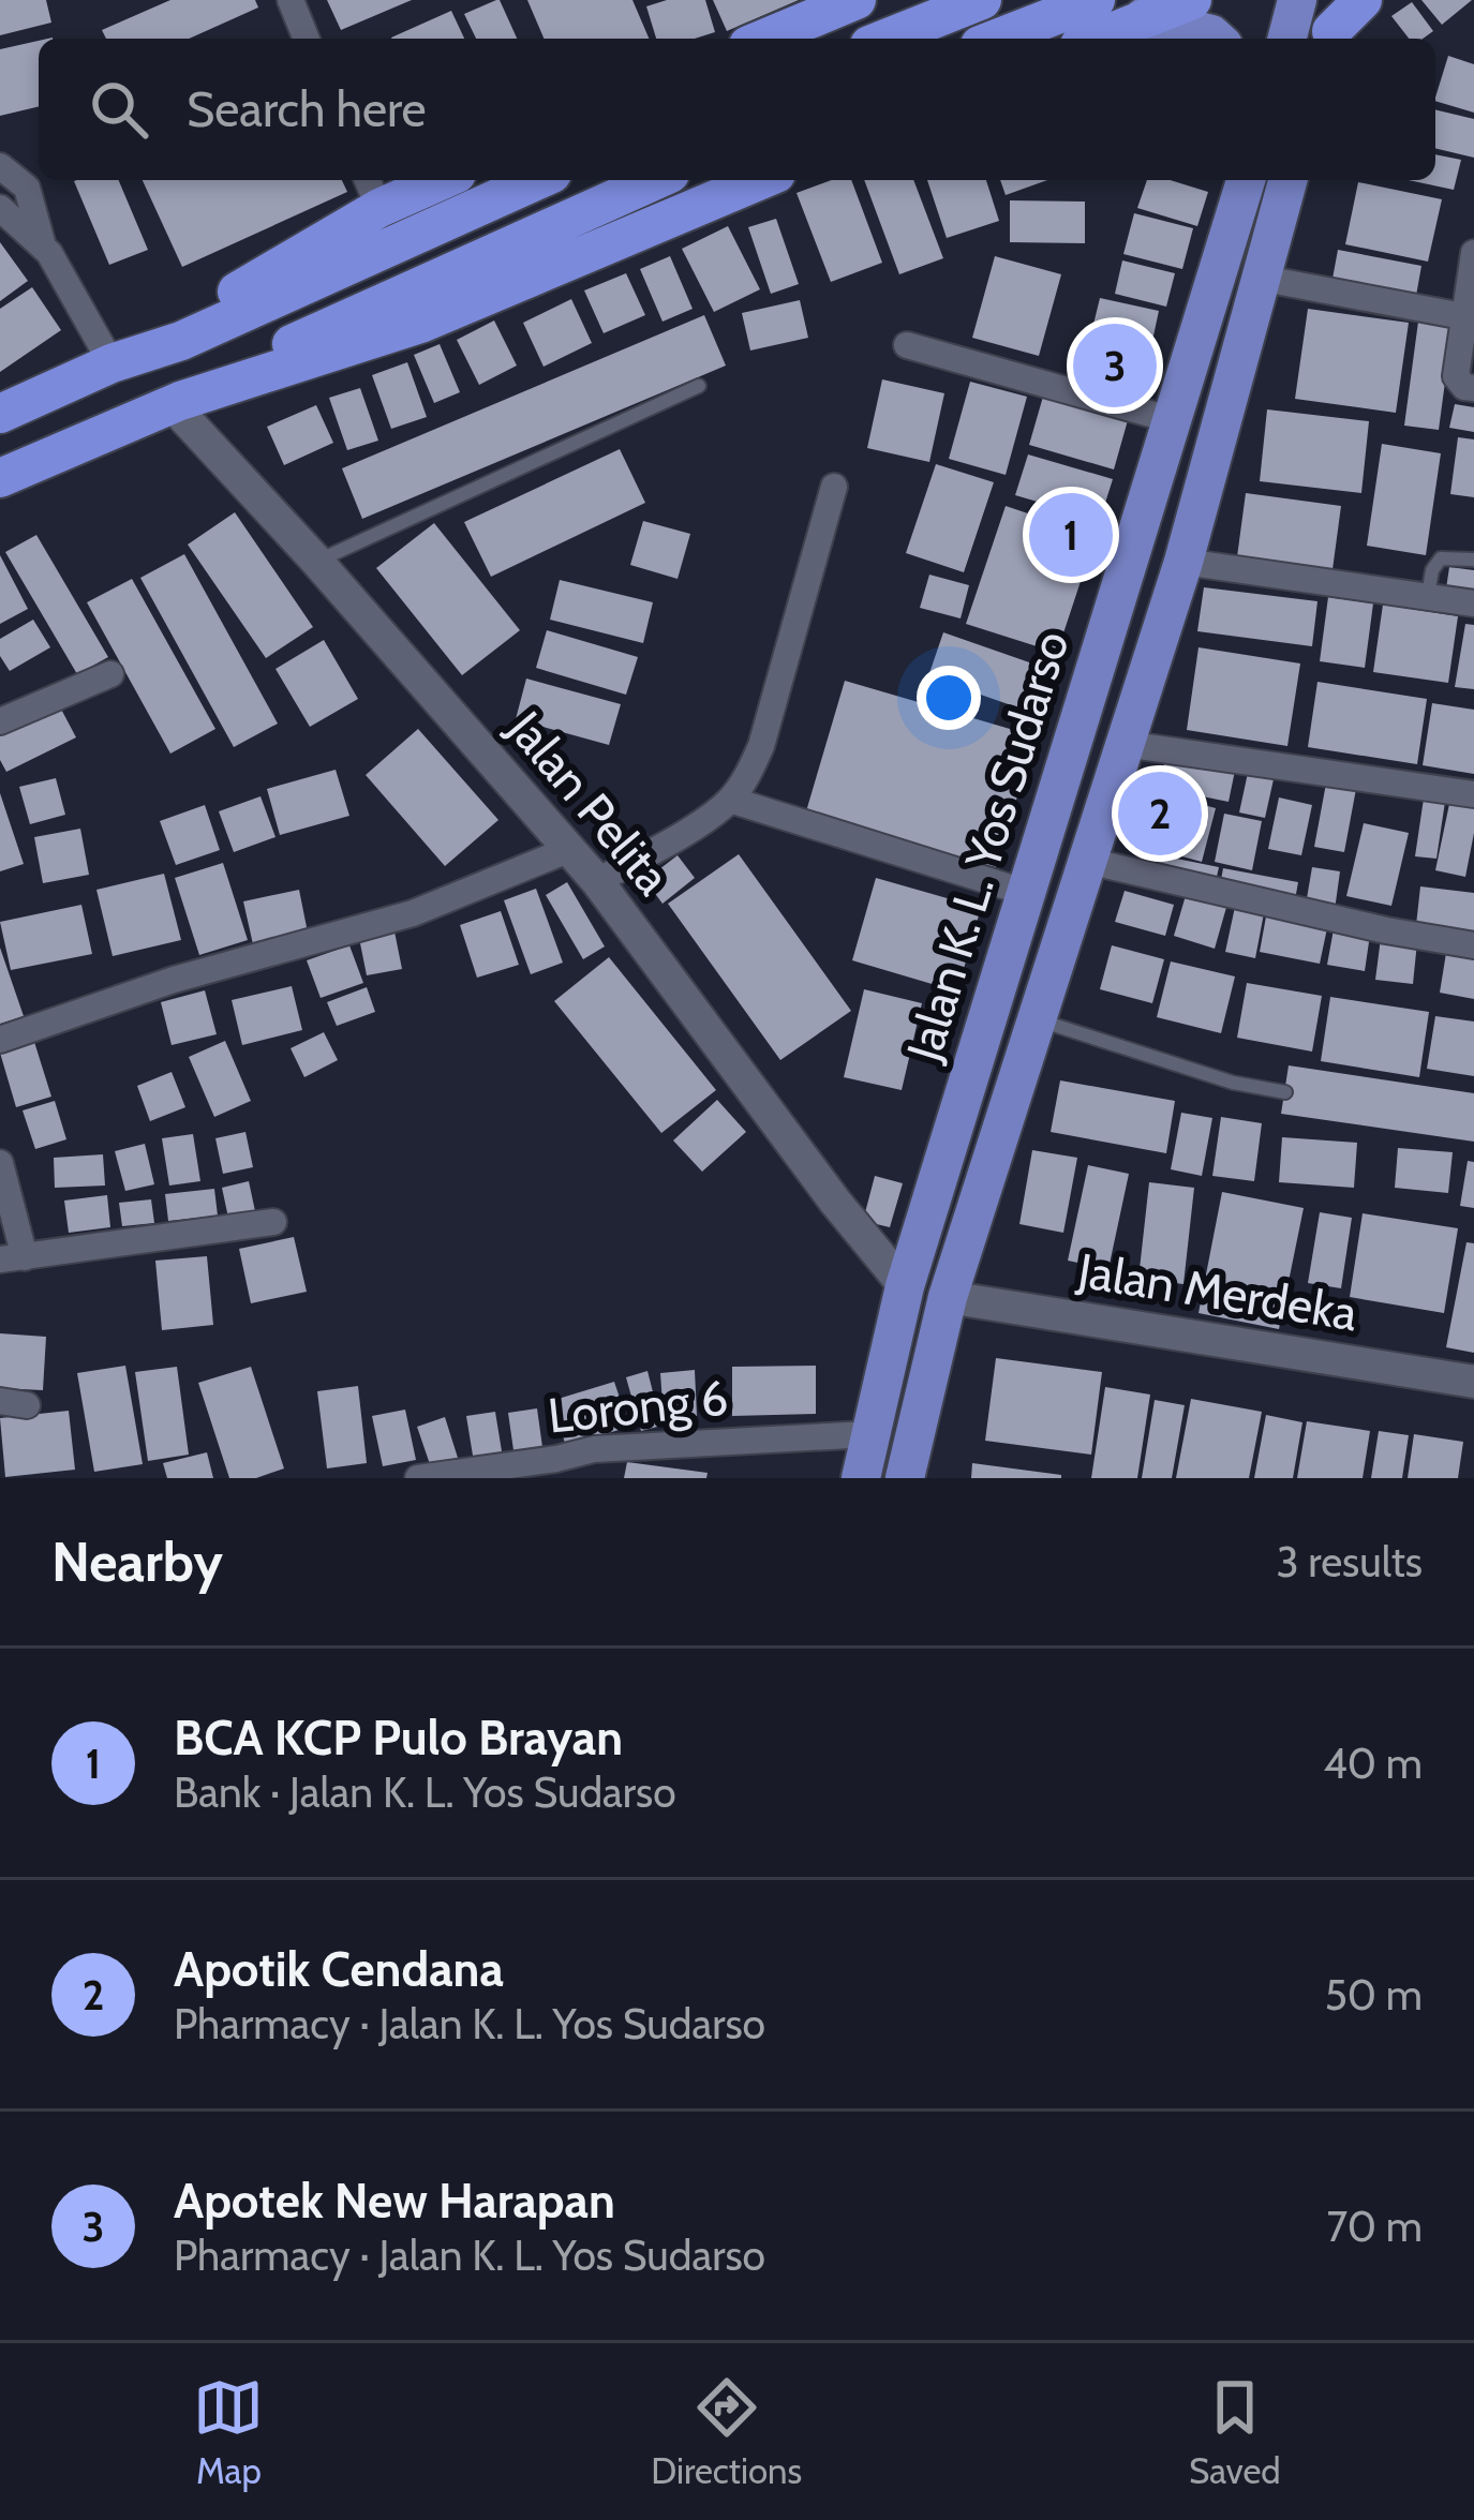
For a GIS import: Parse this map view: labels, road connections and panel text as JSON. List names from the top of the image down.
{
  "streets": {
    "main road": ["Jalan K. L. Yos Sudarso"],
    "street": ["Jalan Pelita", "Jalan Merdeka", "Lorong 6"]
  },
  "crossings": [
    ["Jalan Pelita", "Jalan K. L. Yos Sudarso"],
    ["Jalan K. L. Yos Sudarso", "Jalan Merdeka"],
    ["Jalan K. L. Yos Sudarso", "Lorong 6"]
  ],
  "page": {
    "search": "Search here",
    "pins": ["3", "1", "2"],
    "heading": ["Nearby", "3 results"],
    "list": [
      {
        "mark": "1",
        "name": "BCA KCP Pulo Brayan",
        "note": "Bank · Jalan K. L. Yos Sudarso",
        "value": "40 m"
      },
      {
        "mark": "2",
        "name": "Apotik Cendana",
        "note": "Pharmacy · Jalan K. L. Yos Sudarso",
        "value": "50 m"
      },
      {
        "mark": "3",
        "name": "Apotek New Harapan",
        "note": "Pharmacy · Jalan K. L. Yos Sudarso",
        "value": "70 m"
      }
    ],
    "nav": ["Map", "Directions", "Saved"]
  }
}
